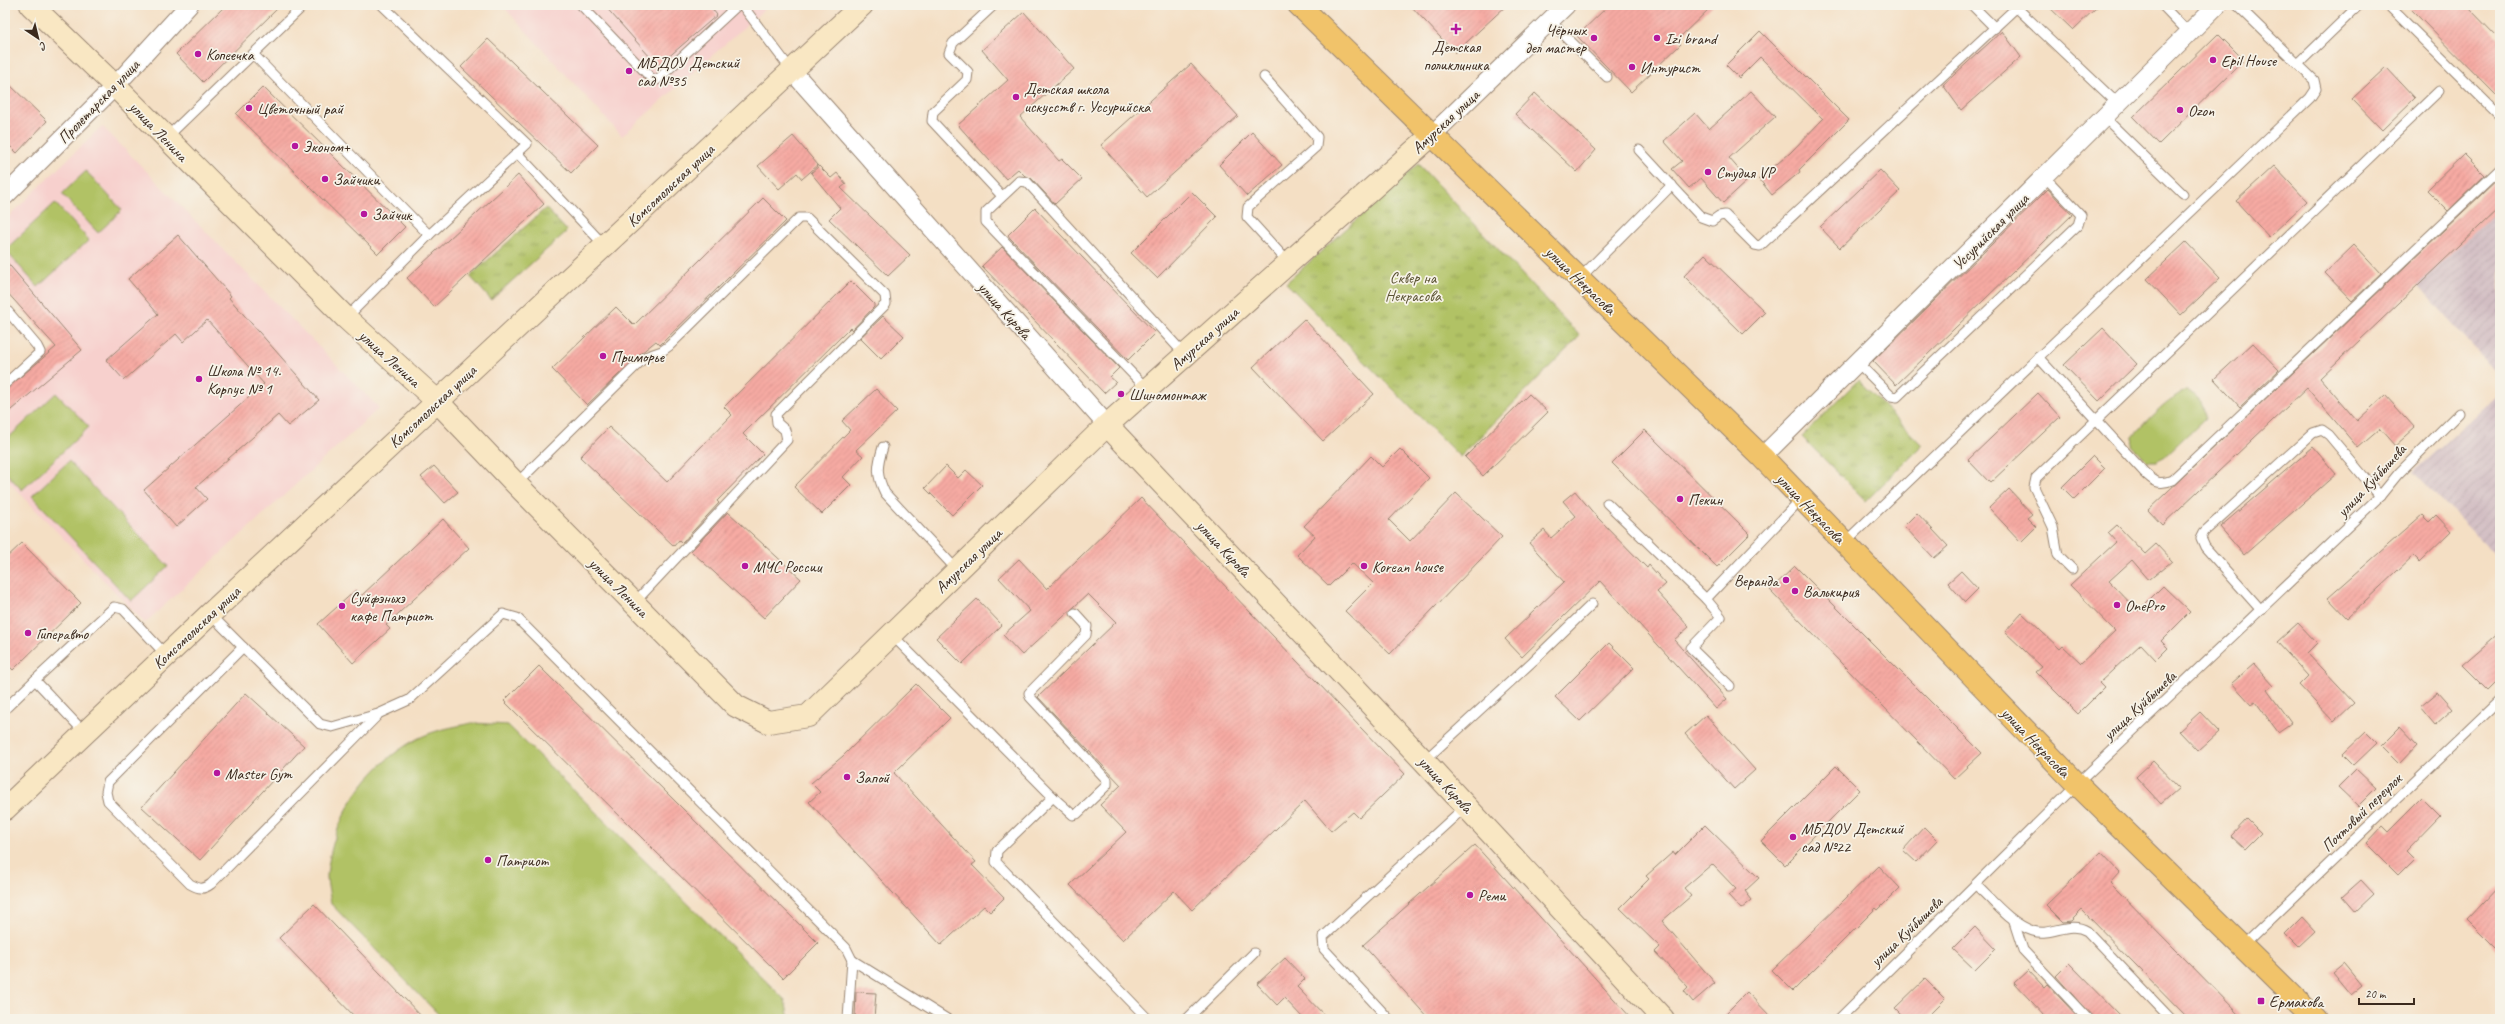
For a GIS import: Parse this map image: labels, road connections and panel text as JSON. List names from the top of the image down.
{
  "streets": {
    "main road": [
      "Амурская улица",
      "улица Ленина",
      "Комсомольская улица",
      "улица Некрасова",
      "улица Кирова"
    ],
    "street": ["Пролетарская улица", "Уссурийская улица"],
    "lane": ["улица Куйбышева", "Почтовый переулок"]
  },
  "crossings": [
    ["Пролетарская улица", "улица Ленина"],
    ["Амурская улица", "улица Ленина"],
    ["Амурская улица", "улица Некрасова"],
    ["Амурская улица", "улица Кирова"],
    ["улица Ленина", "Комсомольская улица"],
    ["Комсомольская улица", "улица Кирова"],
    ["Уссурийская улица", "улица Некрасова"],
    ["улица Некрасова", "улица Куйбышева"],
    ["улица Некрасова", "Почтовый переулок"]
  ],
  "parks": ["Сквер на Некрасова"],
  "places": {
    "health": ["Детская поликлиника"],
    "other": [
      "Чёрных дел мастер",
      "Izi brand",
      "Копеечка",
      "Epil House",
      "Интурист",
      "МБДОУ Детский сад №35",
      "Детская школа искусств г. Уссурийска",
      "Цветочный рай",
      "Ozon",
      "Эконом+",
      "Студия VP",
      "Зайчики",
      "Зайчик",
      "Приморье",
      "Школа № 14. Корпус № 1",
      "Шиномонтаж",
      "Пекин",
      "МЧС России",
      "Korean house",
      "Веранда",
      "Валькирия",
      "OnePro",
      "Суйфэньхэ кафе Патриот",
      "Гиперавто",
      "Master Gym",
      "Запой",
      "МБДОУ Детский сад №22",
      "Патриот",
      "Реми"
    ],
    "transit": ["Ермакова"]
  },
  "scale_bar": "20 m",
  "north": "bottom right"
}
